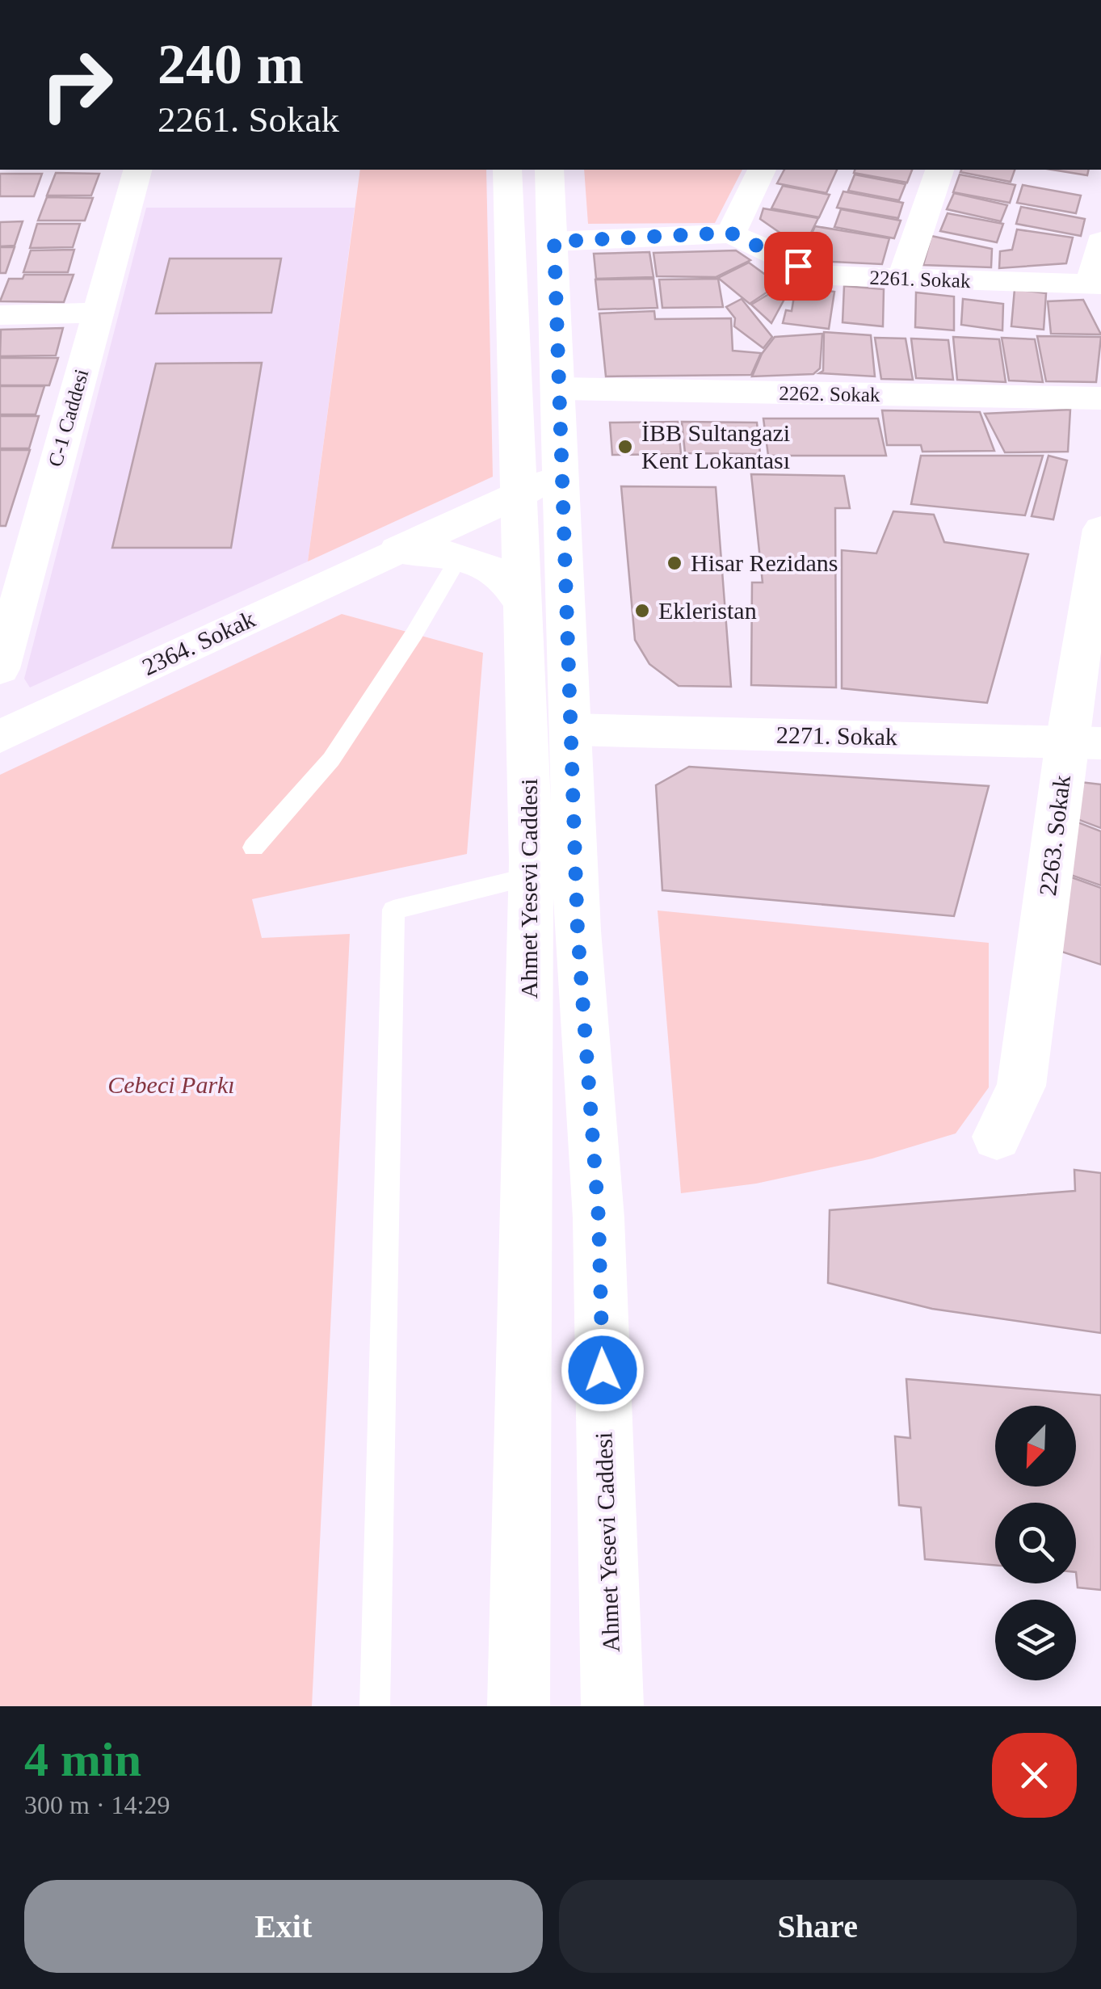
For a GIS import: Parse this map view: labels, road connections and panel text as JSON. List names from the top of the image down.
{
  "streets": {
    "street": [
      "2261. Sokak",
      "2262. Sokak",
      "C-1 Caddesi",
      "2364. Sokak",
      "2271. Sokak",
      "2263. Sokak",
      "Ahmet Yesevi Caddesi"
    ]
  },
  "crossings": [
    ["2261. Sokak", "Ahmet Yesevi Caddesi"],
    ["2262. Sokak", "Ahmet Yesevi Caddesi"],
    ["2364. Sokak", "Ahmet Yesevi Caddesi"],
    ["2271. Sokak", "2263. Sokak"],
    ["2271. Sokak", "Ahmet Yesevi Caddesi"]
  ],
  "parks": ["Cebeci Parkı"],
  "places": ["İBB Sultangazi Kent Lokantası", "Hisar Rezidans", "Ekleristan"],
  "north": "bottom left",
  "page": {
    "turn": ["240 m", "2261. Sokak"],
    "heading": ["4 min", "300 m · 14:29"],
    "buttons": ["Exit", "Share"]
  }
}
